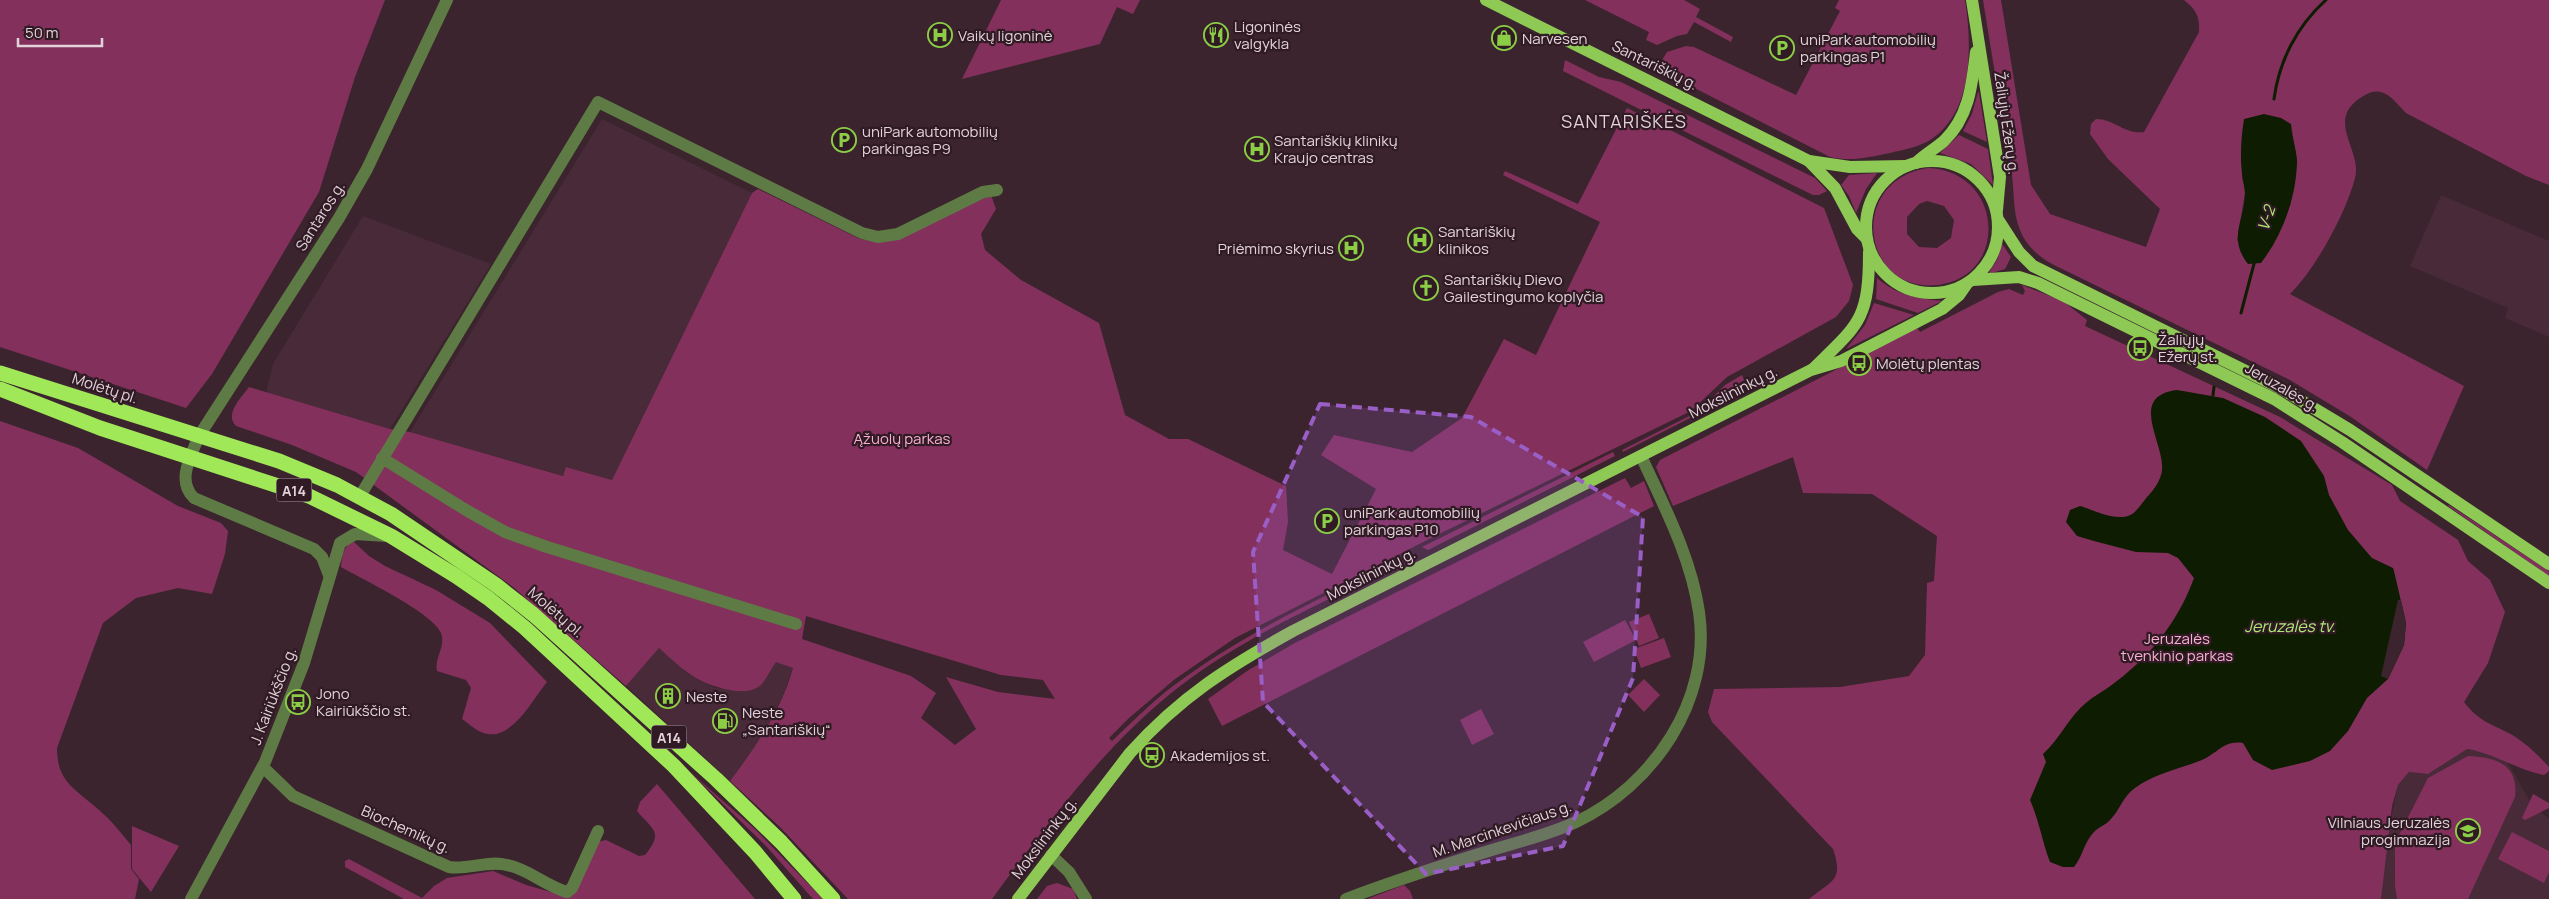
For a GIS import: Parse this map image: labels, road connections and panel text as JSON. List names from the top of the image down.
{
  "streets": {
    "highway": ["Molėtų pl.", "A14"],
    "main road": [
      "Santariškių g.",
      "Žaliųjų Ežerų g.",
      "Jeruzalės g.",
      "Mokslininkų g."
    ],
    "street": [
      "Santaros g.",
      "J. Kairiūkščio g.",
      "Biochemikų g.",
      "M. Marcinkevičiaus g."
    ]
  },
  "crossings": [
    ["Santariškių g.", "Žaliųjų Ežerų g."],
    ["Santariškių g.", "Jeruzalės g."],
    ["Santariškių g.", "Mokslininkų g."],
    ["Žaliųjų Ežerų g.", "Jeruzalės g."],
    ["Žaliųjų Ežerų g.", "Mokslininkų g."],
    ["Santaros g.", "Molėtų pl."],
    ["Jeruzalės g.", "Mokslininkų g."],
    ["Mokslininkų g.", "M. Marcinkevičiaus g."],
    ["A14", "J. Kairiūkščio g."],
    ["J. Kairiūkščio g.", "Biochemikų g."]
  ],
  "districts": ["SANTARIŠKĖS"],
  "water": ["V-2", "Jeruzalės tv."],
  "parks": ["Ąžuolų parkas", "Jeruzalės tvenkinio parkas"],
  "places": {
    "hospital": [
      "Vaikų ligoninė",
      "Santariškių klinikų Kraujo centras",
      "Santariškių klinikos",
      "Priėmimo skyrius"
    ],
    "restaurant": ["Ligoninės valgykla"],
    "shop": ["Narvesen"],
    "parking": ["uniPark automobilių parkingas P1", "uniPark automobilių parkingas P9", "uniPark automobilių parkingas P10"],
    "church": ["Santariškių Dievo Gailestingumo koplyčia"],
    "bus stop": [
      "Žaliųjų Ežerų st.",
      "Molėtų plentas",
      "Jono Kairiūkščio st.",
      "Akademijos st."
    ],
    "building": ["Neste"],
    "fuel station": ["Neste „Santariškių“"],
    "school or university": ["Vilniaus Jeruzalės progimnazija"]
  },
  "scale_bar": "50 m"
}
